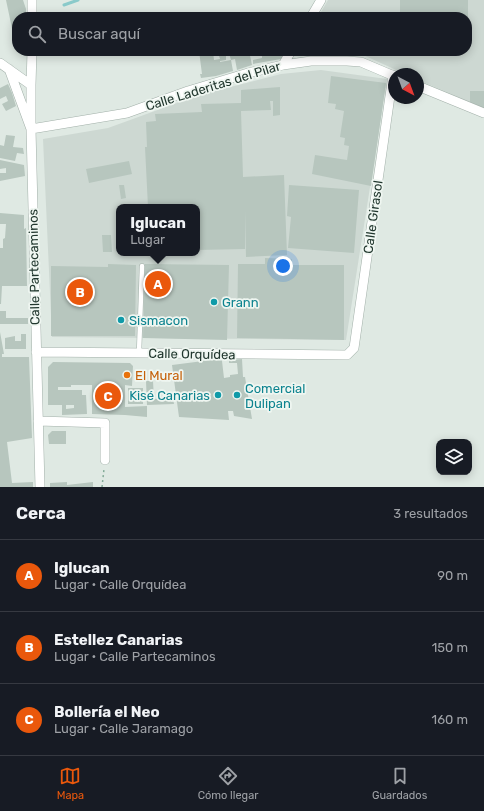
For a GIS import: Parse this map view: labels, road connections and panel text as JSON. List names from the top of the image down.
{
  "streets": {
    "street": [
      "Calle Laderitas del Pilar",
      "Calle Girasol",
      "Calle Partecaminos",
      "Calle Orquídea"
    ]
  },
  "crossings": [
    ["Calle Laderitas del Pilar", "Calle Partecaminos"],
    ["Calle Girasol", "Calle Orquídea"],
    ["Calle Partecaminos", "Calle Orquídea"]
  ],
  "places": [
    "Grann",
    "Sismacon",
    "El Mural",
    "Kisé Canarias",
    "Comercial Dulipan"
  ],
  "north": "bottom right",
  "page": {
    "search": "Buscar aquí",
    "popup": ["Iglucan", "Lugar"],
    "pins": ["A", "B", "C"],
    "heading": ["Cerca", "3 resultados"],
    "list": [
      {
        "mark": "A",
        "name": "Iglucan",
        "note": "Lugar · Calle Orquídea",
        "value": "90 m"
      },
      {
        "mark": "B",
        "name": "Estellez Canarias",
        "note": "Lugar · Calle Partecaminos",
        "value": "150 m"
      },
      {
        "mark": "C",
        "name": "Bollería el Neo",
        "note": "Lugar · Calle Jaramago",
        "value": "160 m"
      }
    ],
    "nav": ["Mapa", "Cómo llegar", "Guardados"]
  }
}
